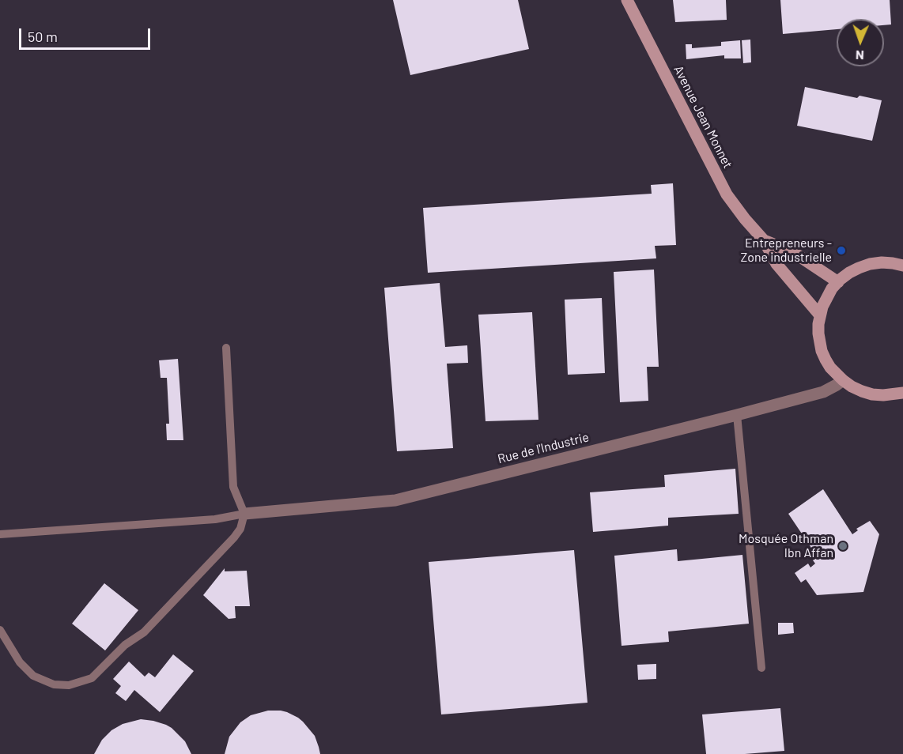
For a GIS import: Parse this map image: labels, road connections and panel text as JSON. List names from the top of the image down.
{
  "streets": {
    "street": ["Avenue Jean Monnet", "Rue de l'Industrie"]
  },
  "places": ["Entrepreneurs - Zone industrielle", "Mosquée Othman Ibn Affan"],
  "scale_bar": "50 m",
  "north": "bottom"
}
